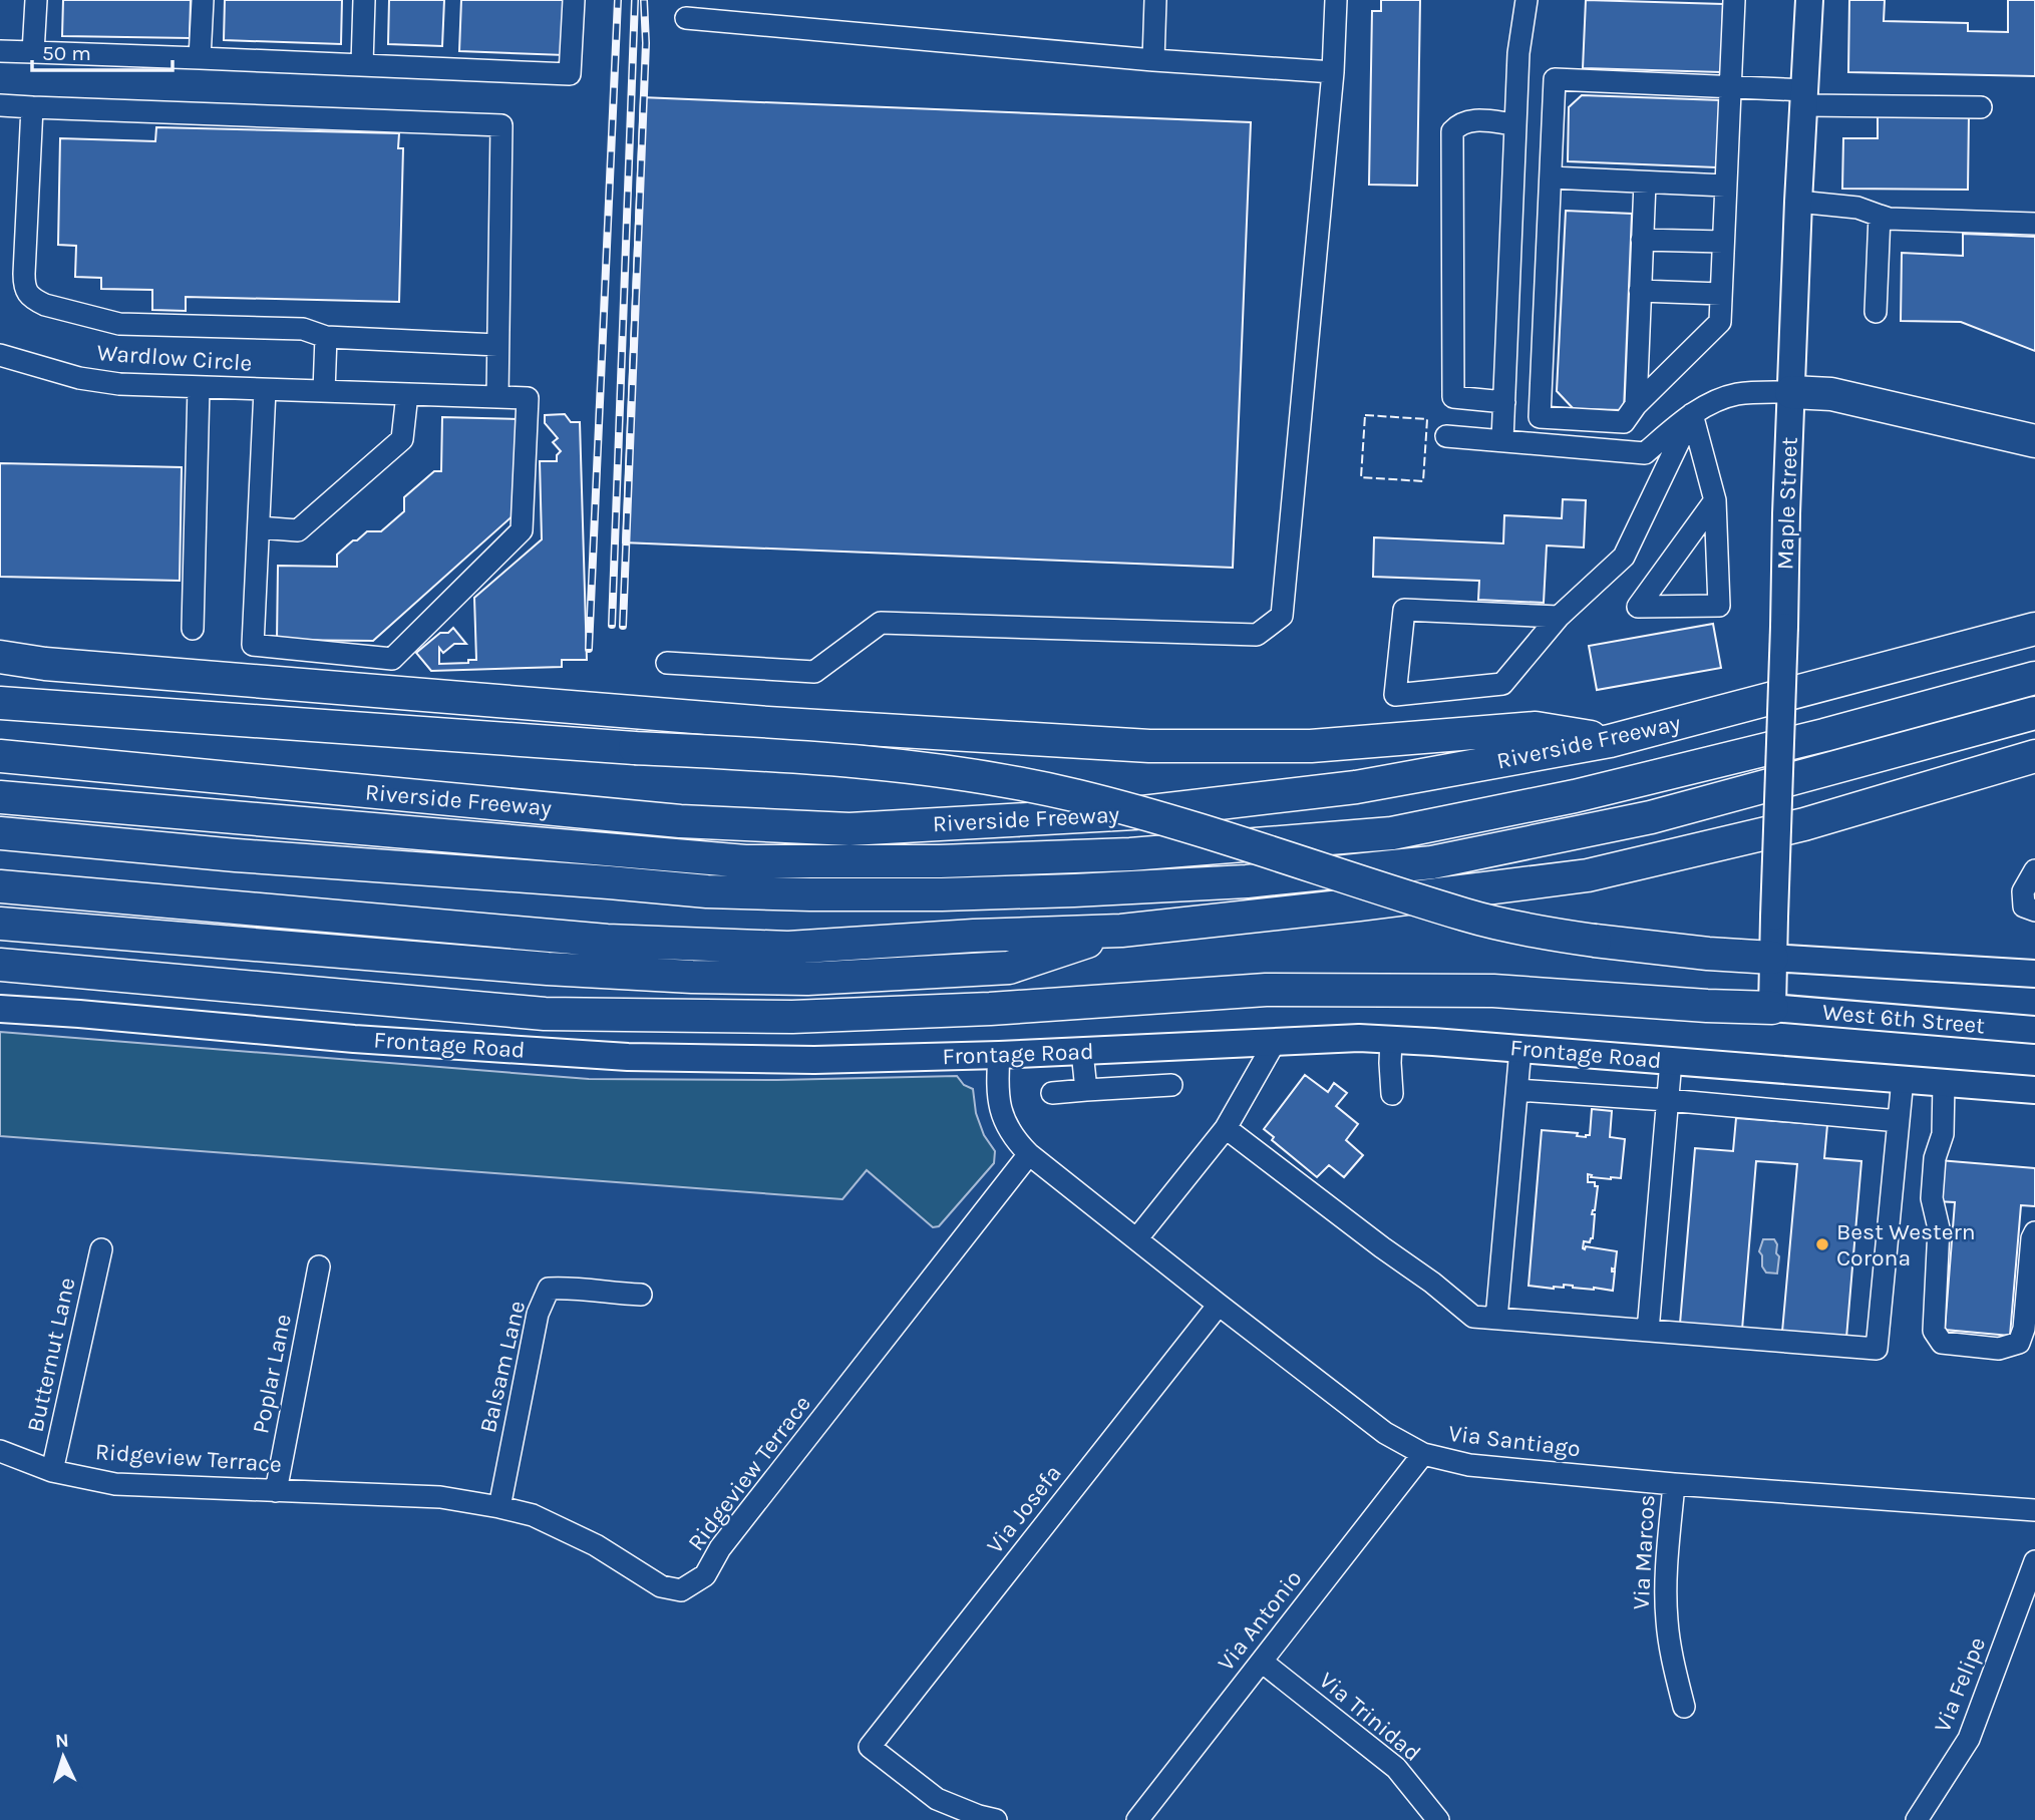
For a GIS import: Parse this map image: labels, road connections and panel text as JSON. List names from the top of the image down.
{
  "streets": {
    "highway": ["Riverside Freeway"],
    "main road": ["Maple Street", "West 6th Street", "Frontage Road"],
    "street": [
      "Wardlow Circle",
      "Butternut Lane",
      "Balsam Lane",
      "Poplar Lane",
      "Via Santiago",
      "Ridgeview Terrace",
      "Via Josefa",
      "Via Marcos",
      "Via Antonio",
      "Via Felipe",
      "Via Trinidad"
    ]
  },
  "crossings": [
    ["Maple Street", "West 6th Street"],
    ["Frontage Road", "Via Santiago"],
    ["Butternut Lane", "Ridgeview Terrace"],
    ["Balsam Lane", "Ridgeview Terrace"],
    ["Poplar Lane", "Ridgeview Terrace"],
    ["Via Santiago", "Ridgeview Terrace"],
    ["Via Santiago", "Via Josefa"],
    ["Via Santiago", "Via Marcos"],
    ["Via Santiago", "Via Antonio"],
    ["Via Antonio", "Via Trinidad"]
  ],
  "places": ["Best Western Corona"],
  "scale_bar": "50 m",
  "north": "top"
}
